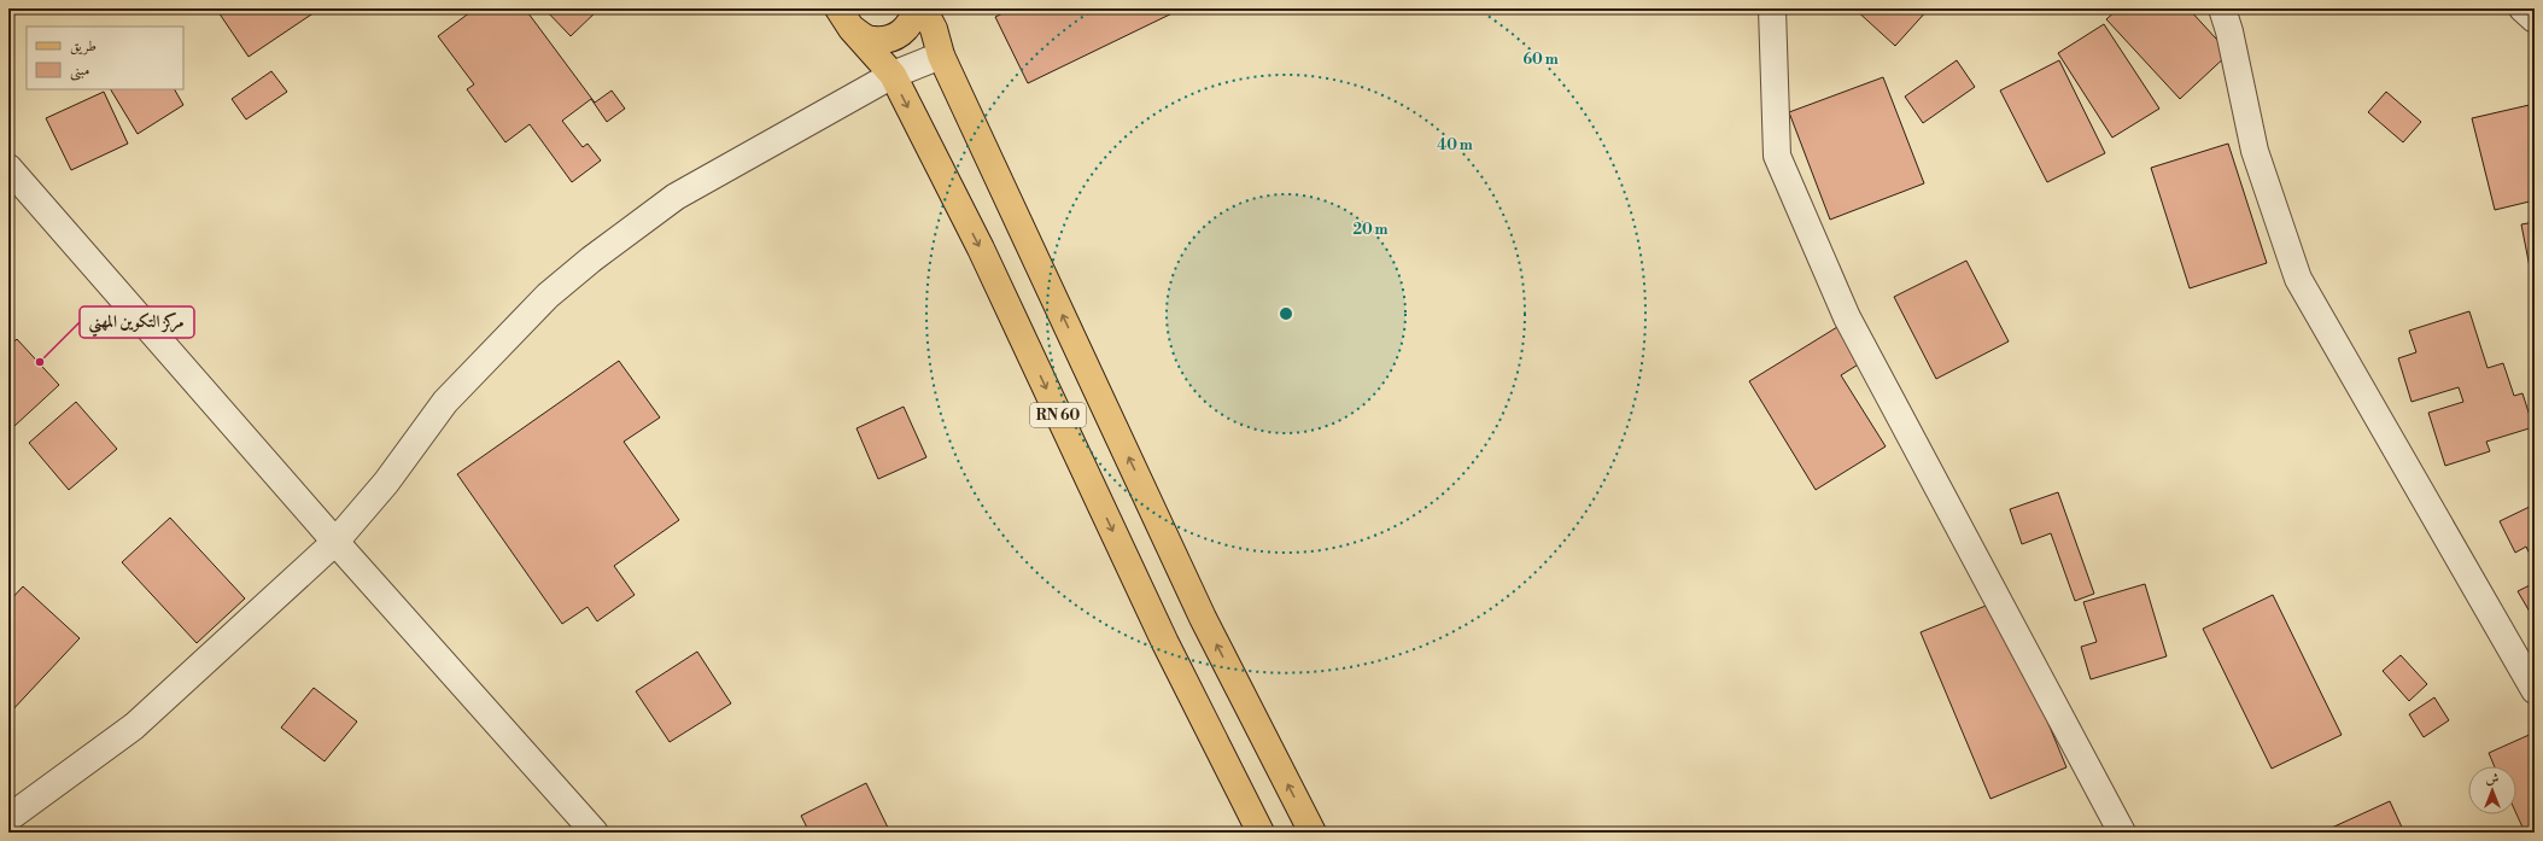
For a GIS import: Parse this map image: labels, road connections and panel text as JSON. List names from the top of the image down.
{
  "streets": {
    "main road": ["RN 60"]
  },
  "places": ["مركز التكوين المهني"],
  "legend": ["طريق", "مبنى"],
  "north": "top",
  "rings": ["60 m", "40 m", "20 m"]
}
